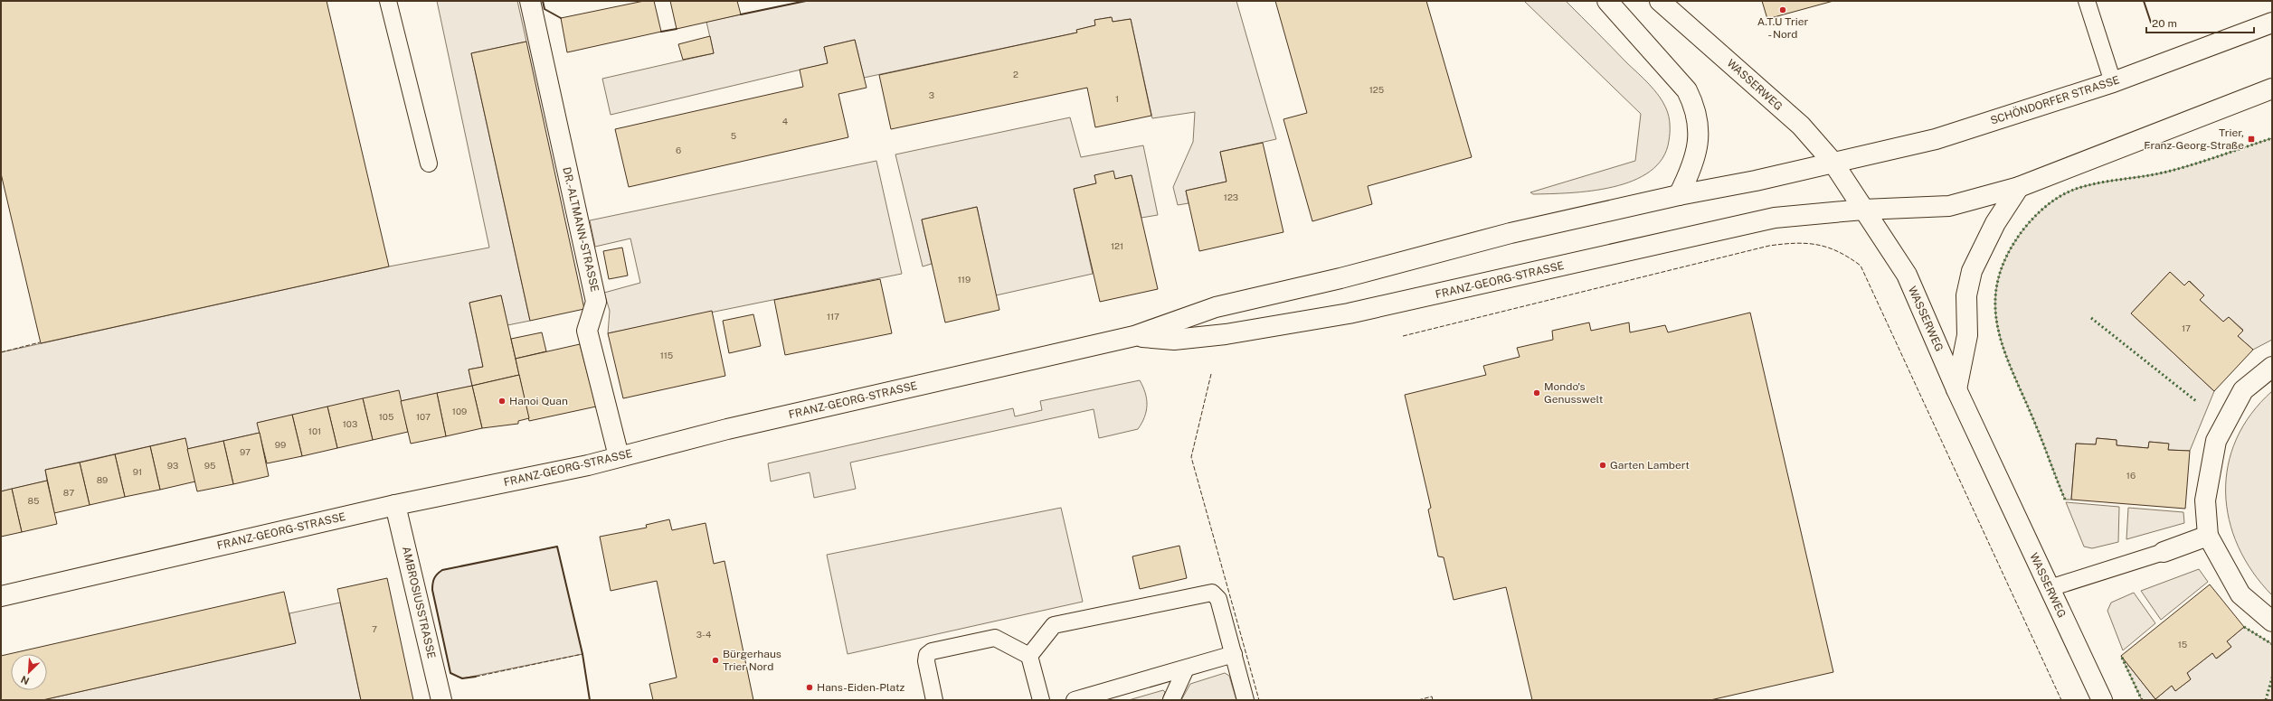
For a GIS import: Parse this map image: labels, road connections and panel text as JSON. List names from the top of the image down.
{
  "streets": {
    "street": [
      "WASSERWEG",
      "SCHÖNDORFER STRASSE",
      "DR.-ALTMANN-STRASSE",
      "FRANZ-GEORG-STRASSE",
      "AMBROSIUSSTRASSE"
    ]
  },
  "crossings": [
    ["WASSERWEG", "SCHÖNDORFER STRASSE"],
    ["WASSERWEG", "FRANZ-GEORG-STRASSE"],
    ["SCHÖNDORFER STRASSE", "FRANZ-GEORG-STRASSE"],
    ["DR.-ALTMANN-STRASSE", "FRANZ-GEORG-STRASSE"],
    ["FRANZ-GEORG-STRASSE", "AMBROSIUSSTRASSE"]
  ],
  "places": {
    "other": [
      "A.T.U Trier - Nord",
      "Mondo's Genusswelt",
      "Hanoi Quan",
      "Garten Lambert",
      "Bürgerhaus Trier Nord",
      "Hans-Eiden-Platz"
    ],
    "transit": ["Trier, Franz-Georg-Straße"]
  },
  "house_numbers": [
    "2",
    "125",
    "3",
    "1",
    "4",
    "5",
    "6",
    "123",
    "121",
    "119",
    "117",
    "17",
    "115",
    "109",
    "105",
    "107",
    "103",
    "101",
    "99",
    "97",
    "93",
    "95",
    "91",
    "16",
    "89",
    "87",
    "85",
    "7",
    "3-4",
    "15"
  ],
  "scale_bar": "20 m",
  "north": "bottom left"
}
